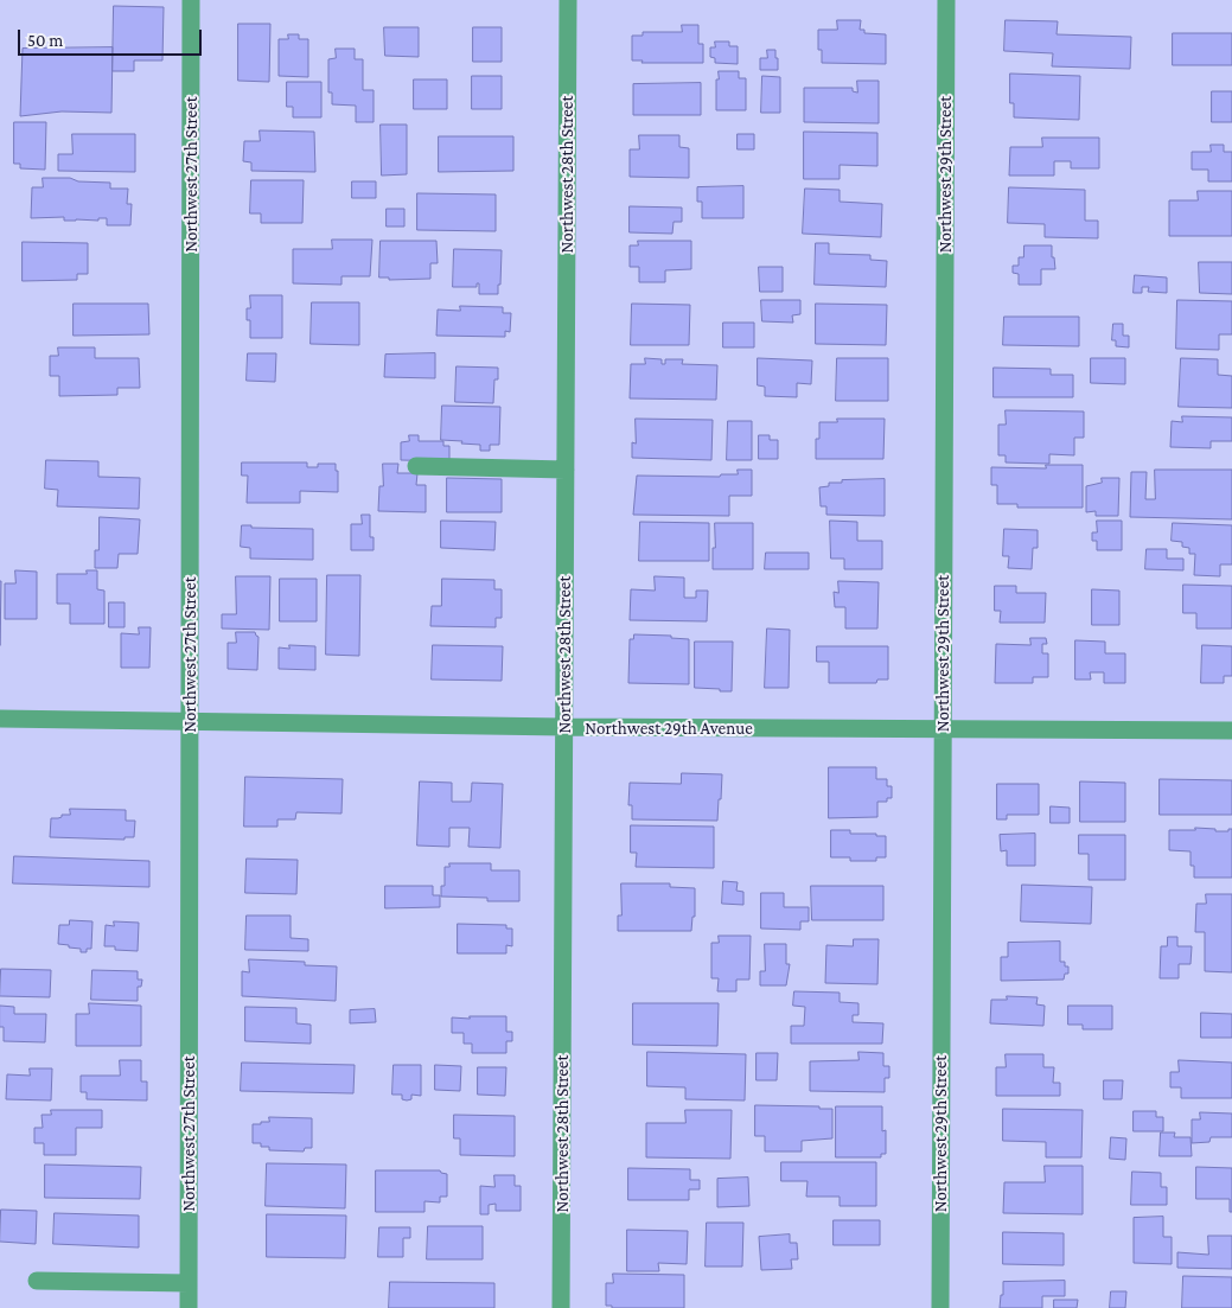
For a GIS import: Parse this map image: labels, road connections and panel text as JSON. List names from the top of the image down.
{
  "streets": {
    "street": [
      "Northwest 27th Street",
      "Northwest 28th Street",
      "Northwest 29th Street",
      "Northwest 29th Avenue"
    ]
  },
  "crossings": [
    ["Northwest 27th Street", "Northwest 29th Avenue"],
    ["Northwest 28th Street", "Northwest 29th Avenue"],
    ["Northwest 29th Street", "Northwest 29th Avenue"]
  ],
  "scale_bar": "50 m"
}
